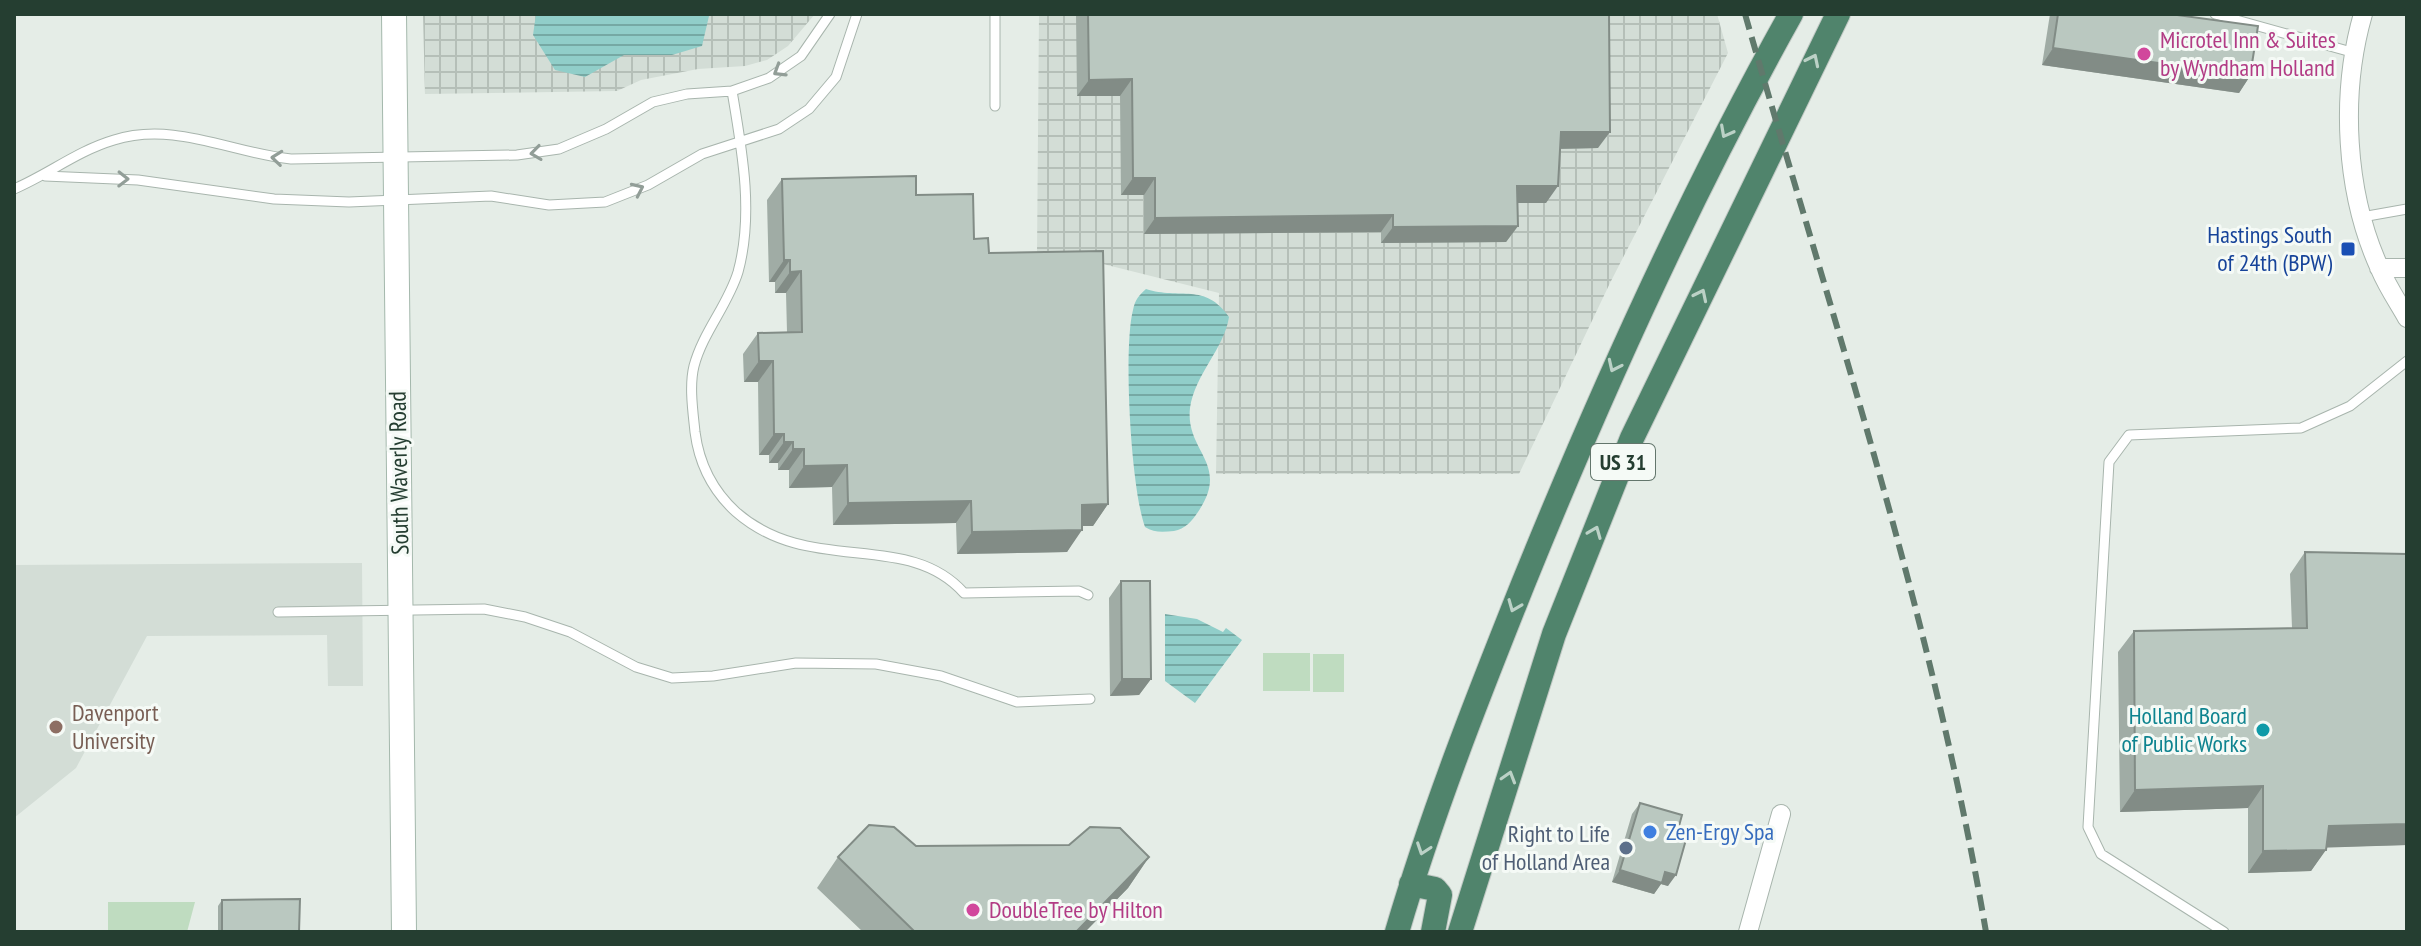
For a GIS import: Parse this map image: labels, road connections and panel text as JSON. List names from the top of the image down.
{
  "streets": {
    "highway": ["US 31"],
    "main road": ["South Waverly Road"]
  },
  "places": {
    "other": [
      "Microtel Inn & Suites by Wyndham Holland",
      "Davenport University",
      "Holland Board of Public Works",
      "Zen-Ergy Spa",
      "Right to Life of Holland Area",
      "DoubleTree by Hilton"
    ],
    "transit": ["Hastings South of 24th (BPW)"]
  }
}
